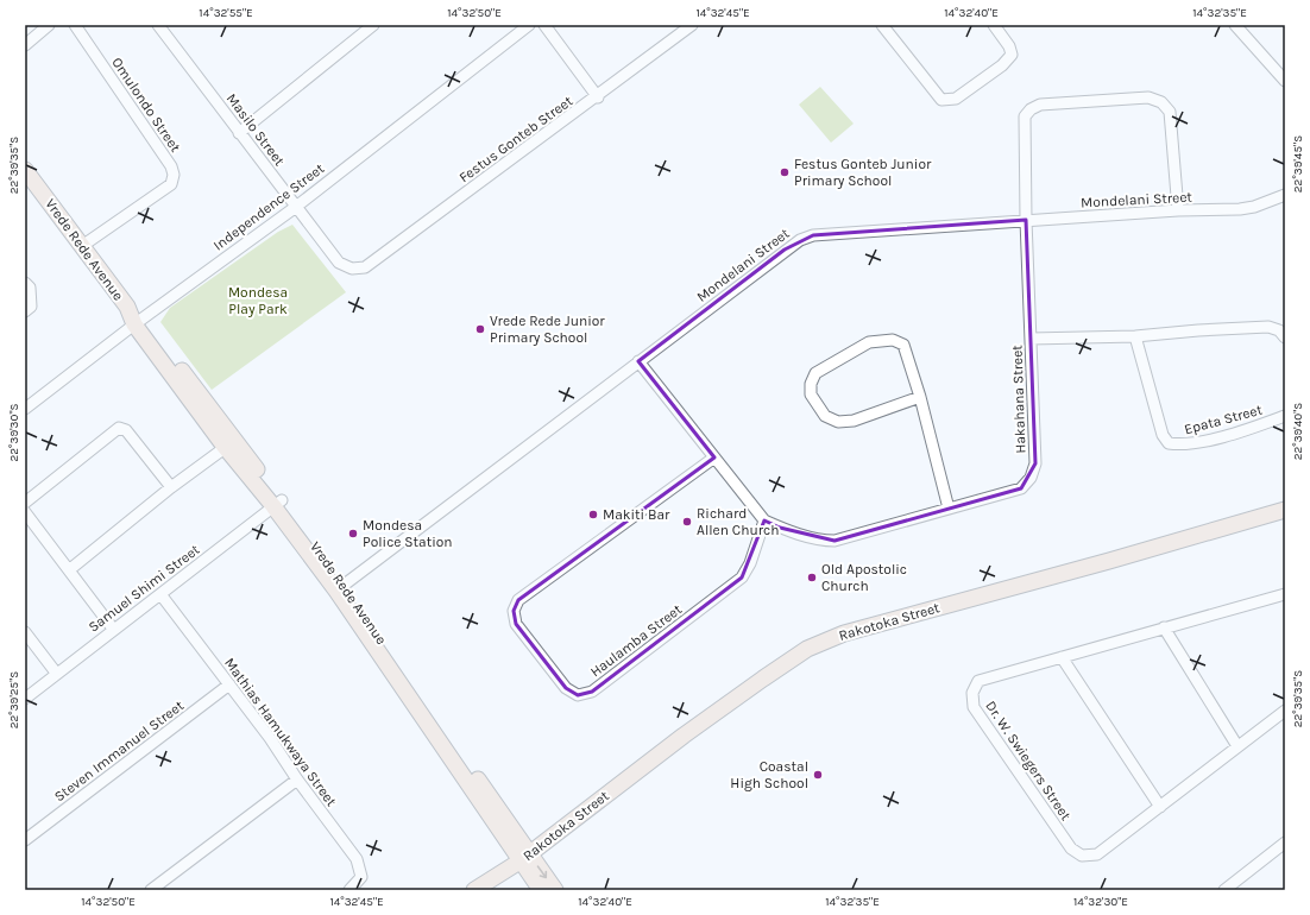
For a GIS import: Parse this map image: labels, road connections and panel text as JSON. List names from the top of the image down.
{
  "streets": {
    "street": [
      "Omulondo Street",
      "Masilo Street",
      "Festus Gonteb Street",
      "Mondelani Street",
      "Independence Street",
      "Vrede Rede Avenue",
      "Hakahana Street",
      "Epata Street",
      "Samuel Shimi Street",
      "Rakotoka Street",
      "Haulamba Street",
      "Mathias Hamukwaya Street",
      "Steven Immanuel Street",
      "Dr. W. Swiegers Street"
    ]
  },
  "crossings": [
    ["Omulondo Street", "Vrede Rede Avenue"],
    ["Masilo Street", "Festus Gonteb Street"],
    ["Masilo Street", "Independence Street"],
    ["Mondelani Street", "Vrede Rede Avenue"],
    ["Mondelani Street", "Hakahana Street"],
    ["Independence Street", "Vrede Rede Avenue"],
    ["Vrede Rede Avenue", "Samuel Shimi Street"],
    ["Vrede Rede Avenue", "Rakotoka Street"],
    ["Hakahana Street", "Haulamba Street"],
    ["Samuel Shimi Street", "Mathias Hamukwaya Street"],
    ["Mathias Hamukwaya Street", "Steven Immanuel Street"]
  ],
  "parks": ["Mondesa Play Park"],
  "places": [
    "Festus Gonteb Junior Primary School",
    "Vrede Rede Junior Primary School",
    "Makiti Bar",
    "Richard Allen Church",
    "Mondesa Police Station",
    "Old Apostolic Church",
    "Coastal High School"
  ],
  "coordinates": [
    "14°32'55\"E",
    "14°32'50\"E",
    "14°32'45\"E",
    "14°32'40\"E",
    "14°32'35\"E",
    "22°39'45\"S",
    "22°39'35\"S",
    "22°39'40\"S",
    "22°39'30\"S",
    "22°39'25\"S",
    "14°32'30\"E"
  ]
}
